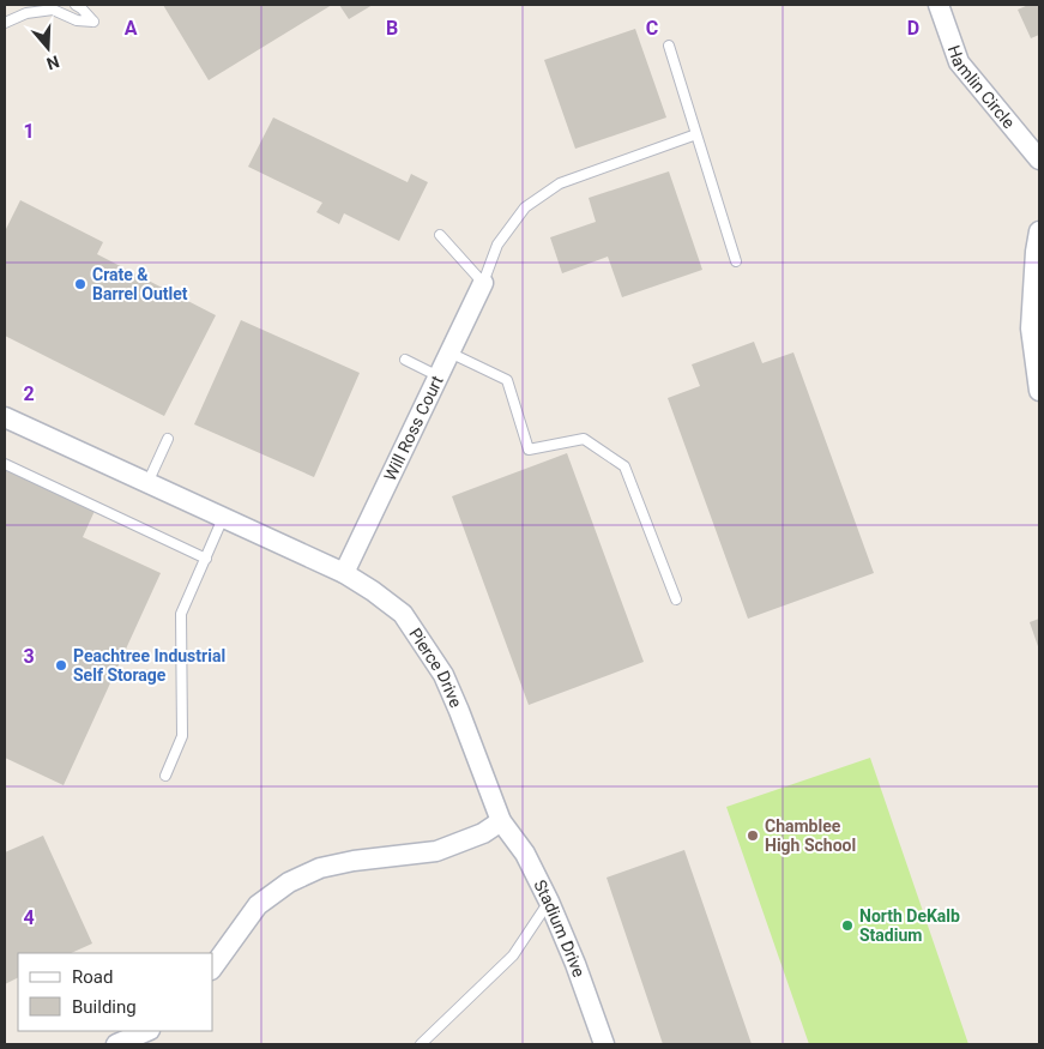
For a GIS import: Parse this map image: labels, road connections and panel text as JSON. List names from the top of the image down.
{
  "streets": {
    "street": [
      "Hamlin Circle",
      "Will Ross Court",
      "Pierce Drive",
      "Stadium Drive"
    ]
  },
  "crossings": [
    ["Will Ross Court", "Pierce Drive"],
    ["Pierce Drive", "Stadium Drive"]
  ],
  "places": [
    "Crate & Barrel Outlet",
    "Peachtree Industrial Self Storage",
    "Chamblee High School",
    "North DeKalb Stadium"
  ],
  "legend": ["Road", "Building"],
  "north": "bottom",
  "grid": {
    "columns": [
      "A",
      "B",
      "C",
      "D"
    ],
    "rows": [
      "1",
      "2",
      "3",
      "4"
    ]
  }
}
